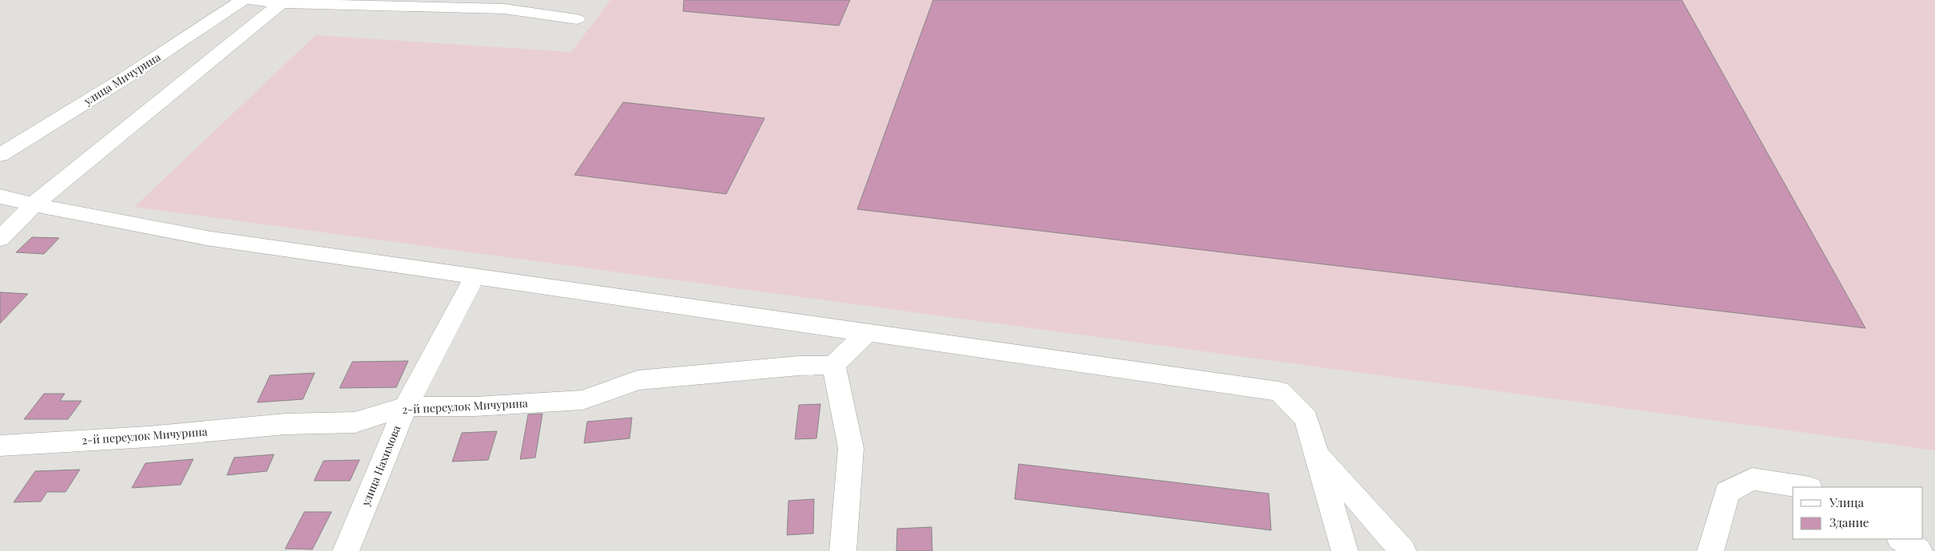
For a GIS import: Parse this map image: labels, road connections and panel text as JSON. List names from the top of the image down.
{
  "streets": {
    "street": ["улица Мичурина", "2-й переулок Мичурина", "улица Нахимова"]
  },
  "crossings": [
    ["2-й переулок Мичурина", "улица Нахимова"]
  ],
  "legend": ["Улица", "Здание"]
}
